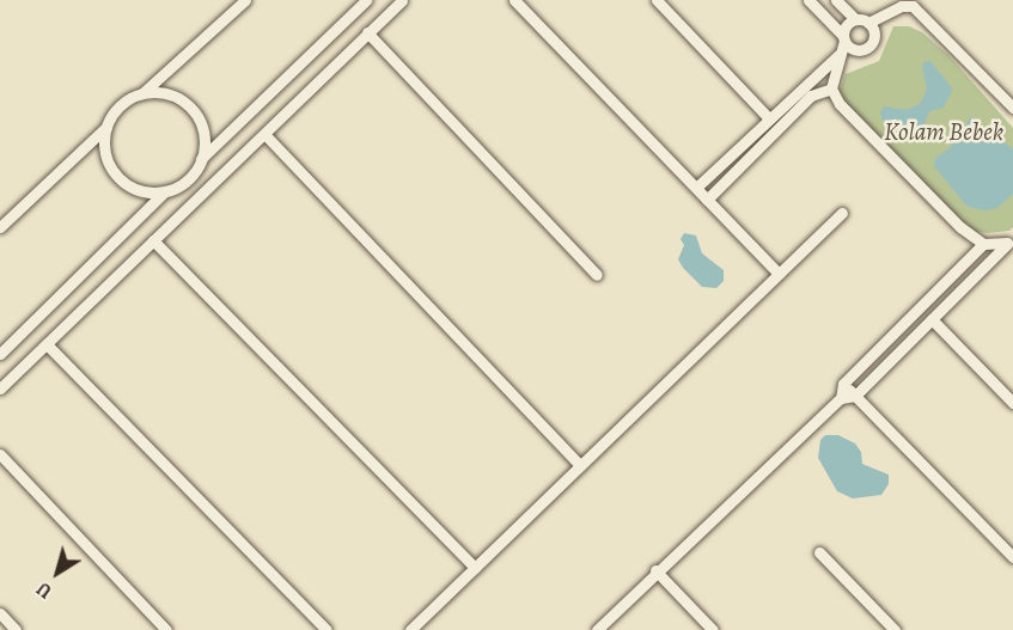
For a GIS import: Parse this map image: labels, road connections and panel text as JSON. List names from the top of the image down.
{
  "parks": ["Kolam Bebek"],
  "north": "bottom left"
}
